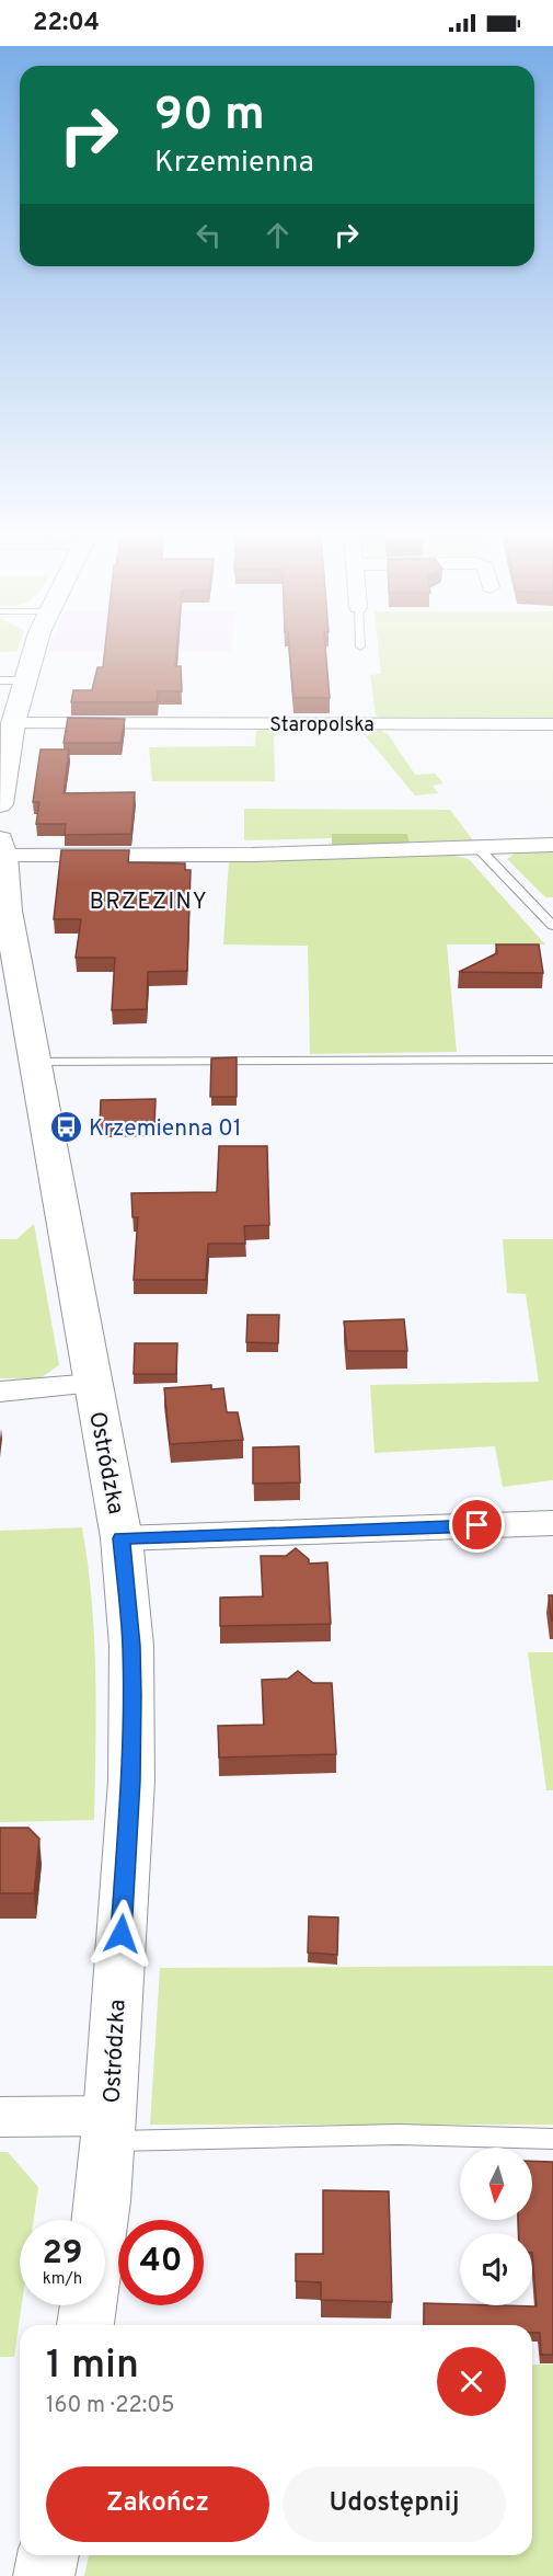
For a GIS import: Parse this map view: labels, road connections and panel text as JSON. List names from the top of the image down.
{
  "streets": {
    "street": ["Staropolska", "Ostródzka"]
  },
  "districts": ["BRZEZINY"],
  "places": {
    "bus stop": ["Krzemienna 01"]
  },
  "north": "bottom",
  "page": {
    "status": "22:04",
    "turn": ["90 m", "Krzemienna"],
    "speed": "29 km/h",
    "limit": "40",
    "heading": ["1 min", "160 m · 22:05"],
    "buttons": ["Zakończ", "Udostępnij"]
  }
}
